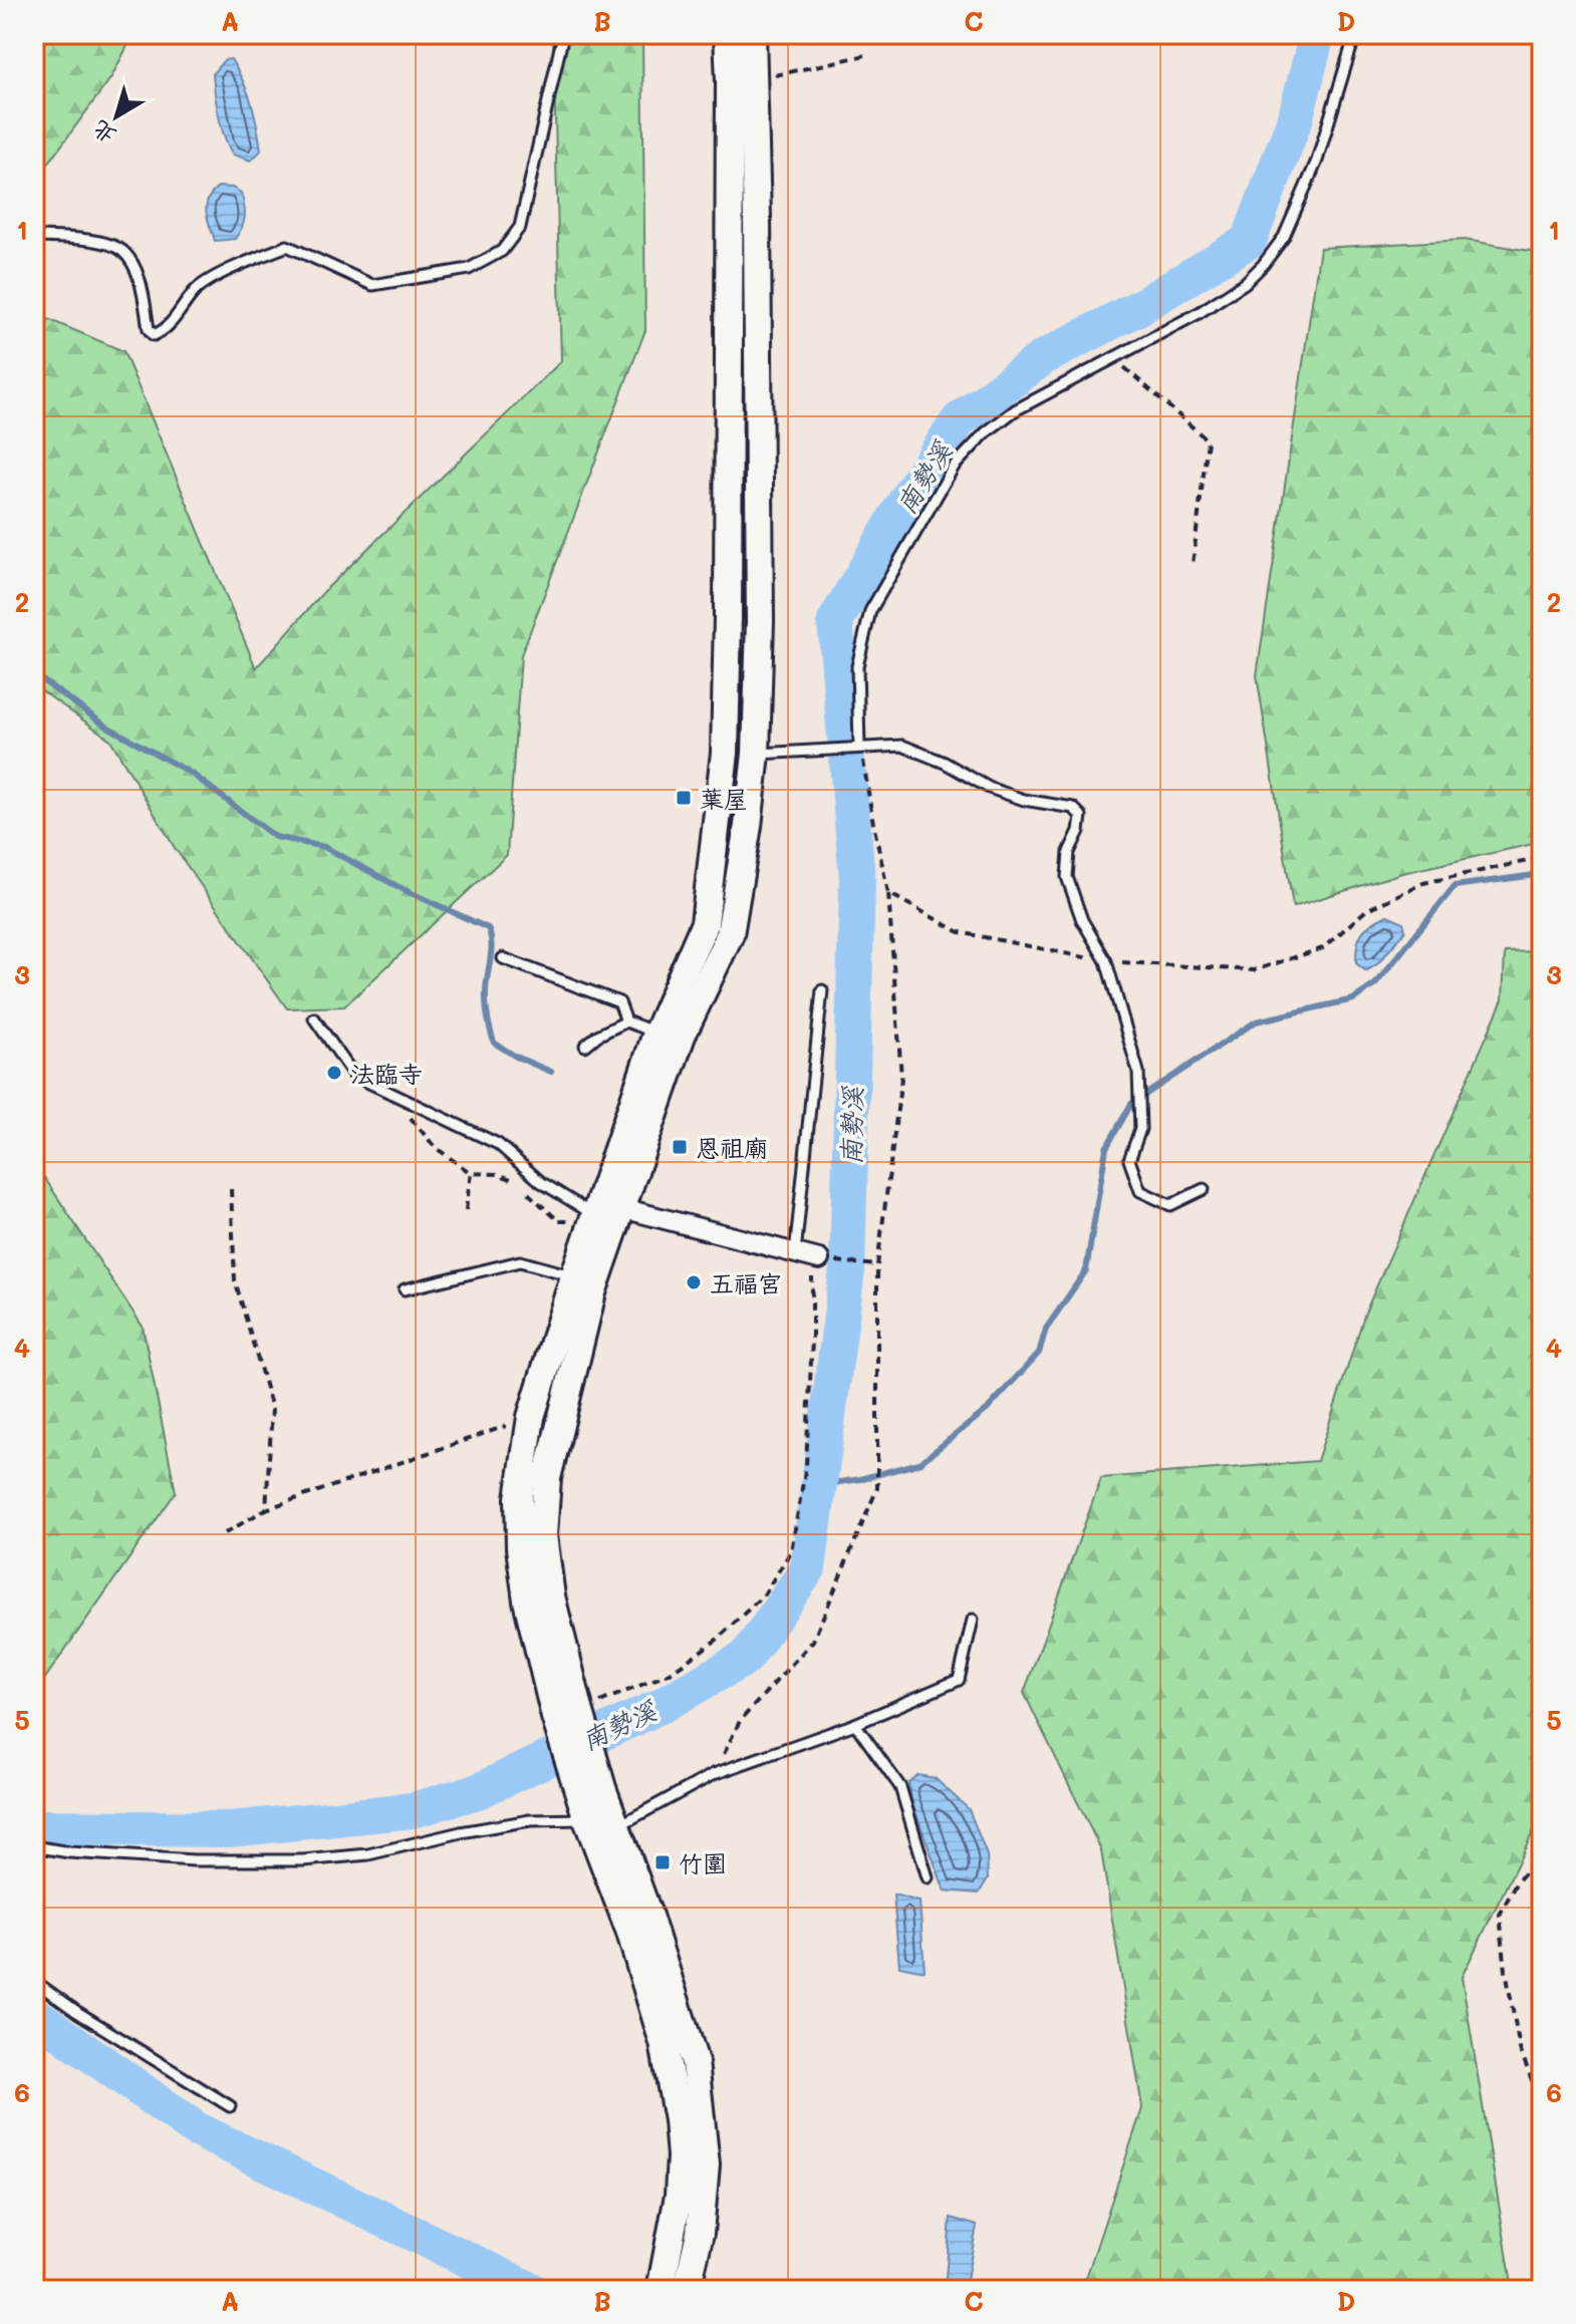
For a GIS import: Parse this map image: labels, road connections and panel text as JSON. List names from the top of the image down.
{
  "water": ["南勢溪"],
  "places": {
    "transit": ["葉屋", "恩祖廟", "竹圍"],
    "other": ["法臨寺", "五福宮"]
  },
  "north": "bottom left",
  "grid": {
    "columns": [
      "A",
      "B",
      "C",
      "D"
    ],
    "rows": [
      "1",
      "2",
      "3",
      "4",
      "5",
      "6"
    ]
  }
}
